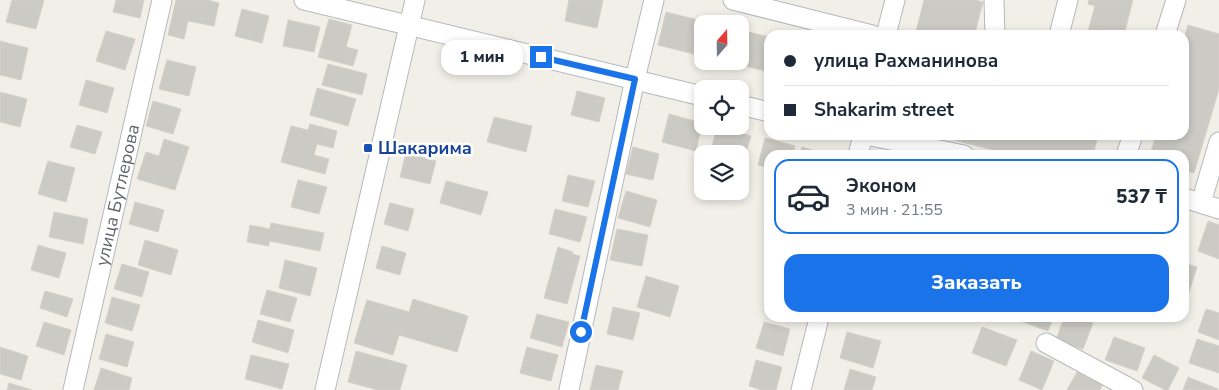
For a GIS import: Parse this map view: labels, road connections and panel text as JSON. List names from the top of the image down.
{
  "streets": {
    "street": ["улица Бутлерова"]
  },
  "places": {
    "transit": ["Шакарима"]
  },
  "north": "top",
  "page": {
    "banner": ["улица Рахманинова", "Shakarim street"],
    "bubble": "1 мин",
    "list": [
      {
        "name": "Эконом",
        "note": "3 мин · 21:55",
        "value": "537 ₸"
      }
    ],
    "buttons": "Заказать"
  }
}
